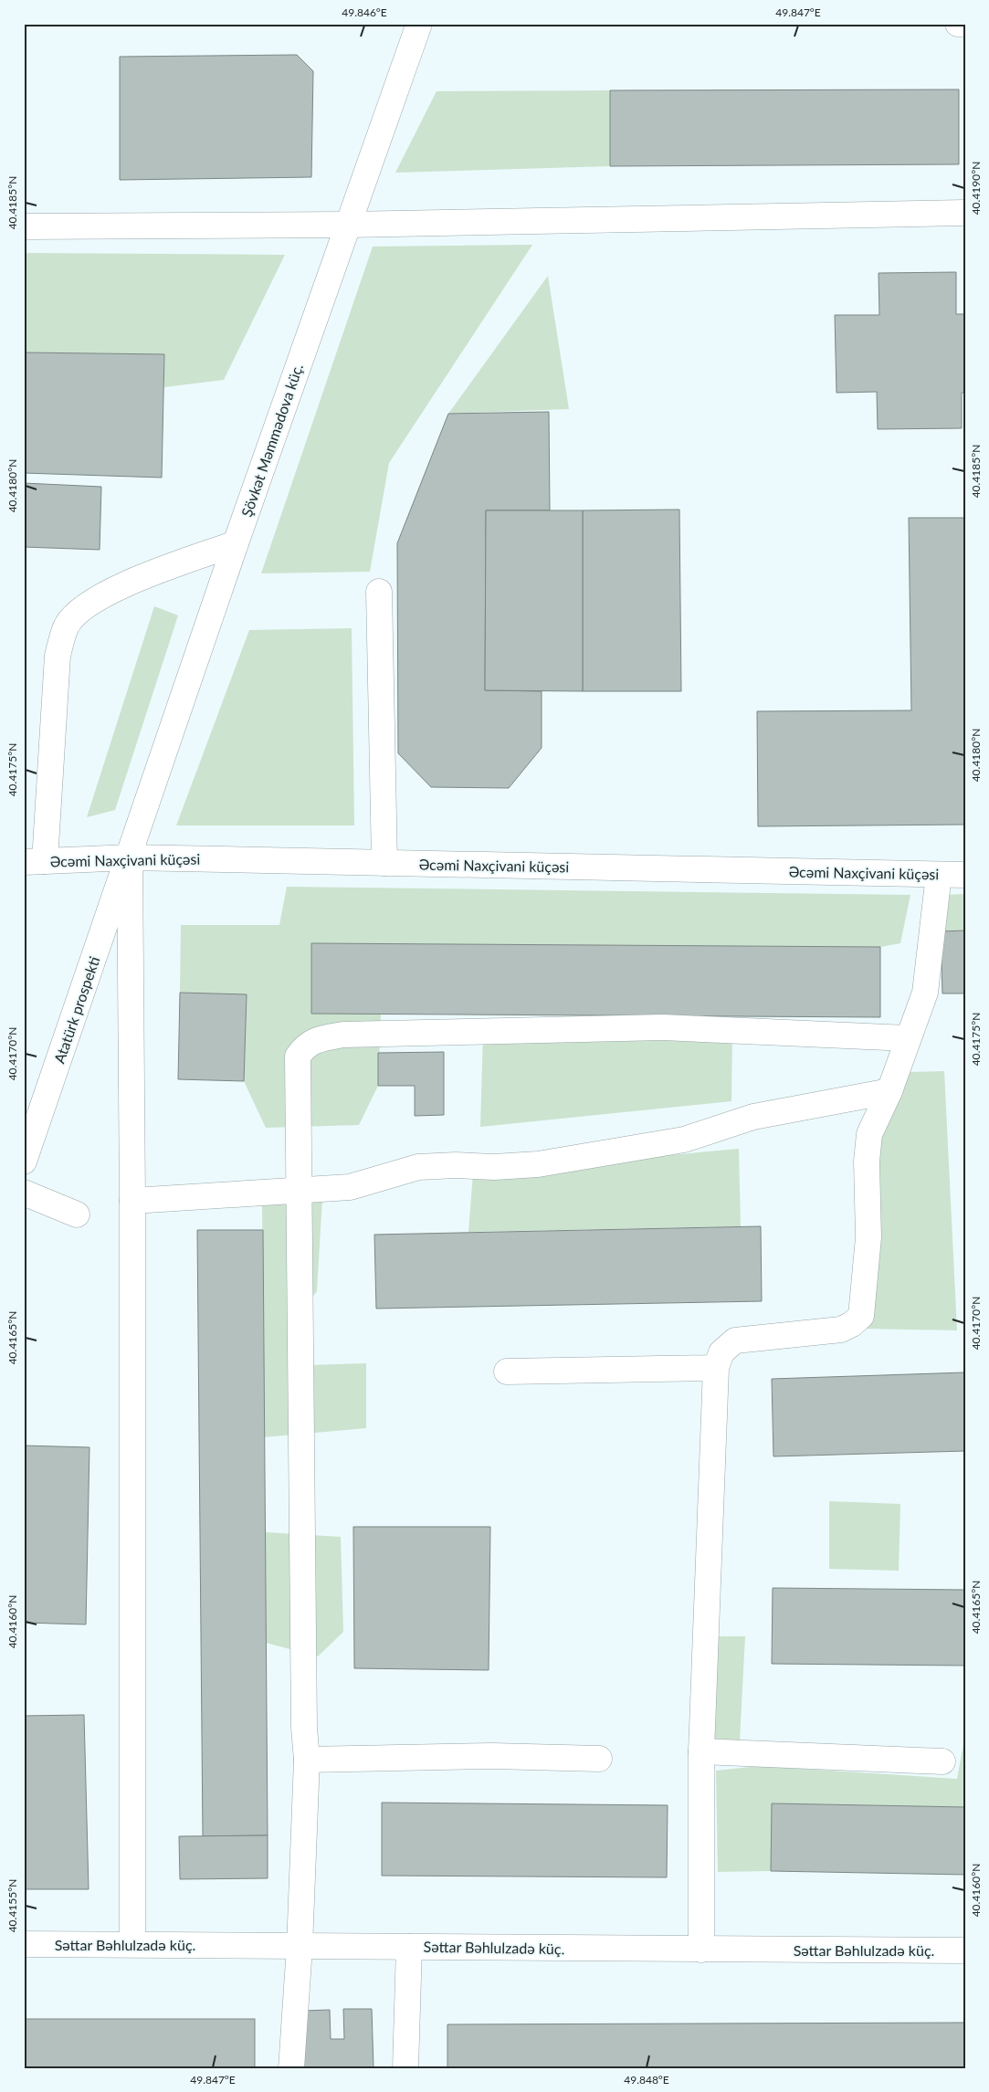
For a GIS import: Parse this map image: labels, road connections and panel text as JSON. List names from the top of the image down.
{
  "streets": {
    "street": [
      "Şövkət Məmmədova küç.",
      "Əcəmi Naxçivani küçəsi",
      "Atatürk prospekti",
      "Səttar Bəhlulzadə küç."
    ]
  },
  "crossings": [
    ["Şövkət Məmmədova küç.", "Əcəmi Naxçivani küçəsi"],
    ["Şövkət Məmmədova küç.", "Atatürk prospekti"],
    ["Əcəmi Naxçivani küçəsi", "Atatürk prospekti"]
  ],
  "coordinates": [
    "49.846°E",
    "49.847°E",
    "40.4190°N",
    "40.4185°N",
    "40.4180°N",
    "40.4175°N",
    "40.4170°N",
    "40.4165°N",
    "40.4160°N",
    "40.4155°N",
    "49.848°E"
  ]
}
